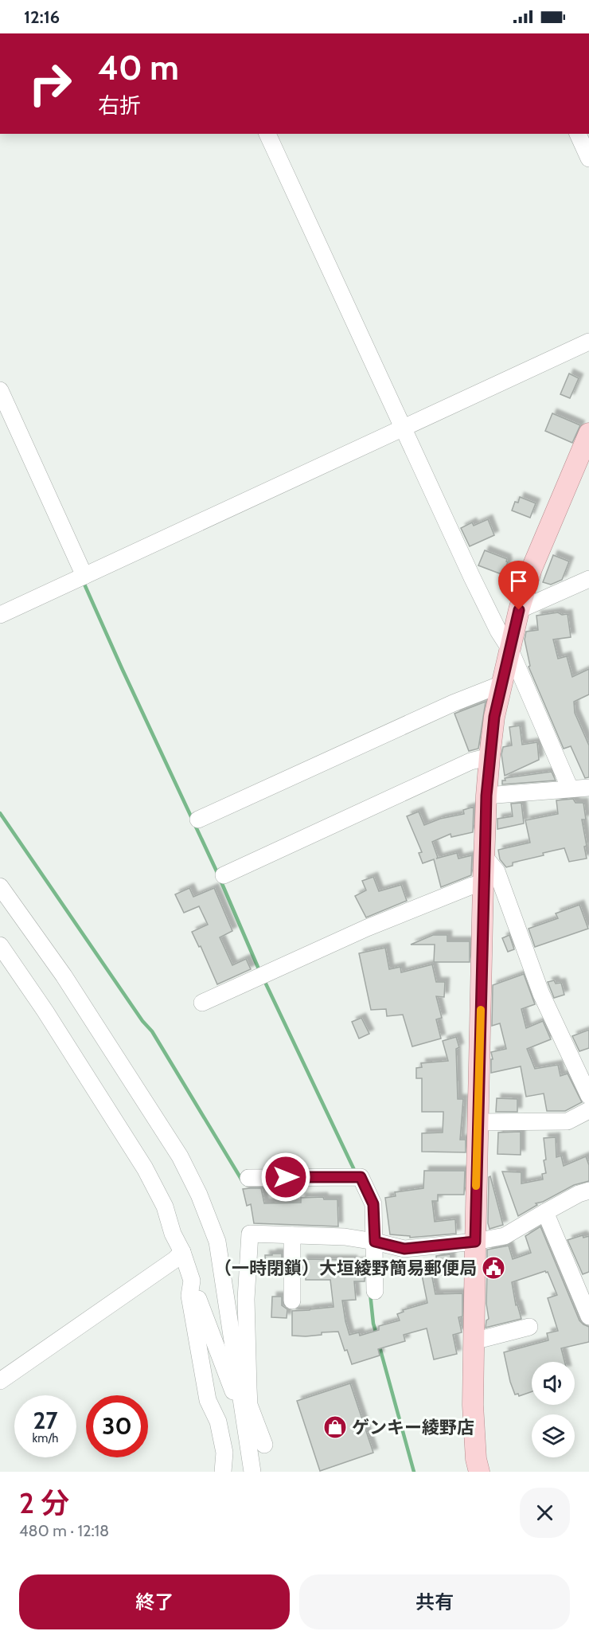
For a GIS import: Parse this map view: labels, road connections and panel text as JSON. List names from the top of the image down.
{
  "places": {
    "public building": ["（一時閉鎖）大垣綾野簡易郵便局"],
    "shop": ["ゲンキー綾野店"]
  },
  "page": {
    "status": "12:16",
    "turn": ["40 m", "右折"],
    "speed": "27 km/h",
    "limit": "30",
    "heading": ["2 分", "480 m · 12:18"],
    "buttons": ["終了", "共有"]
  }
}
